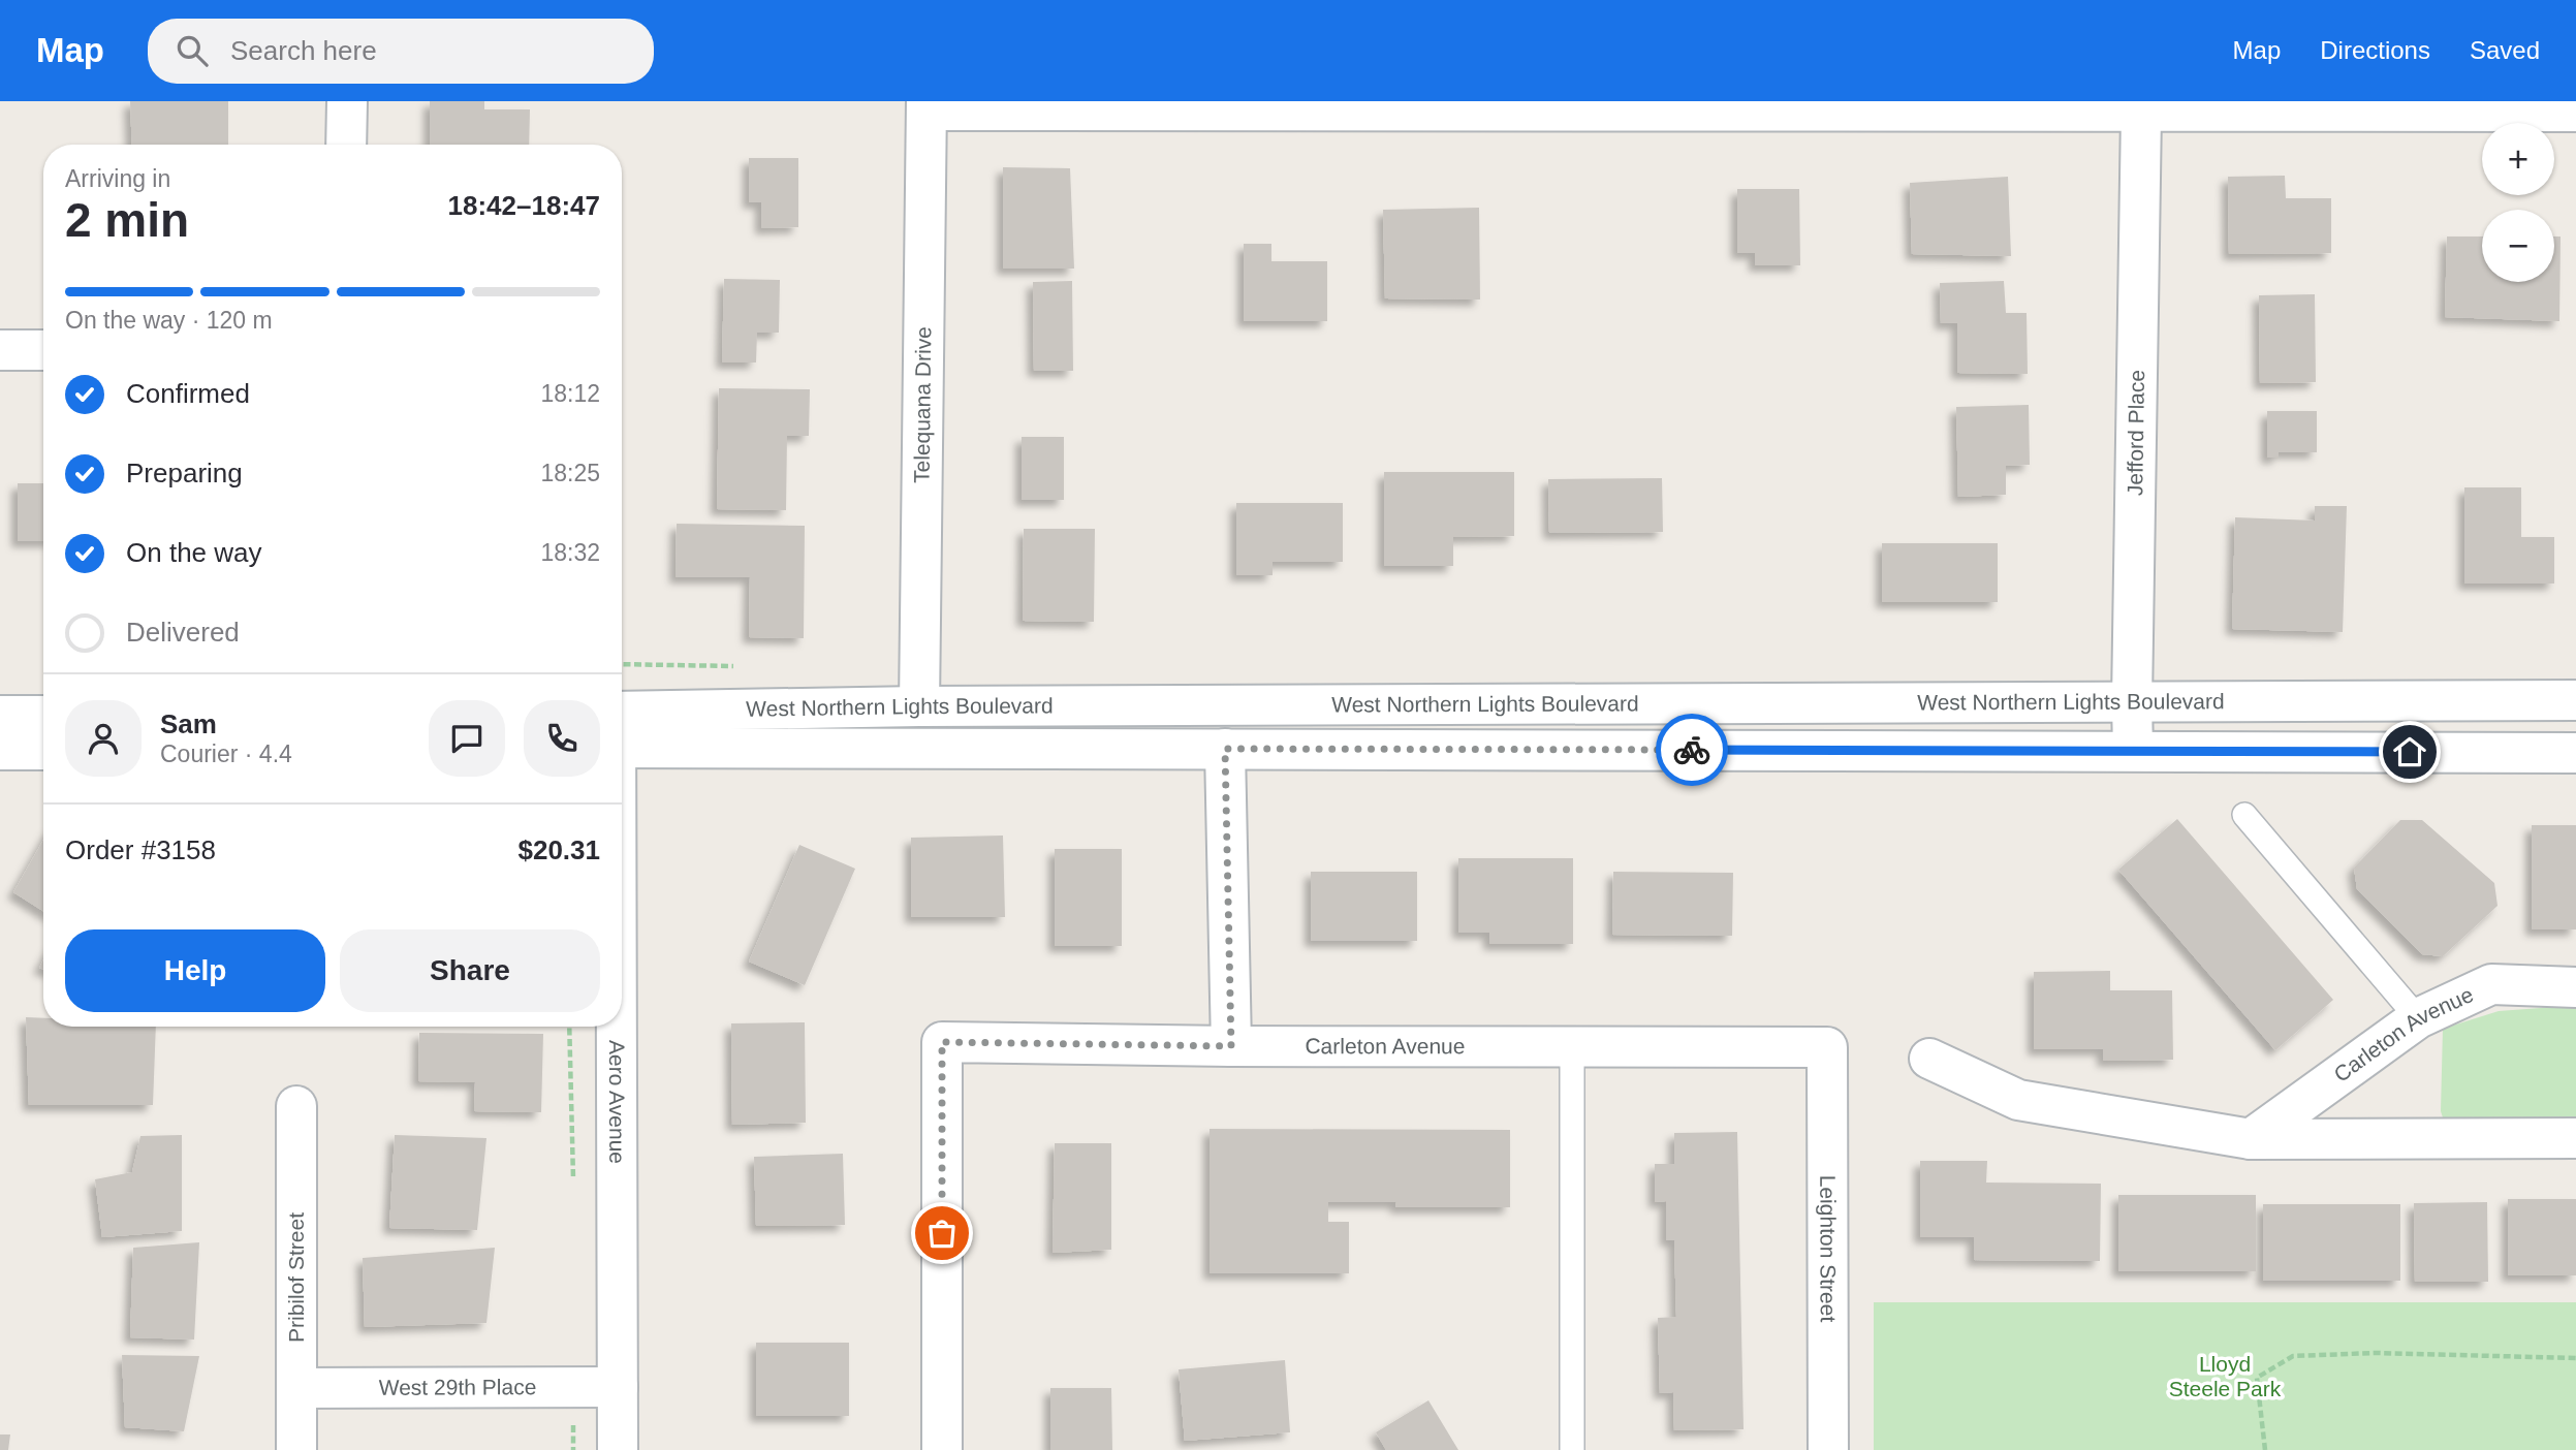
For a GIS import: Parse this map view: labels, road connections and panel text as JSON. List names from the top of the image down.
{
  "streets": {
    "street": [
      "Telequana Drive",
      "Jefford Place",
      "West Northern Lights Boulevard",
      "Carleton Avenue",
      "Aero Avenue",
      "Leighton Street",
      "Pribilof Street",
      "West 29th Place"
    ]
  },
  "crossings": [
    ["Telequana Drive", "West Northern Lights Boulevard"],
    ["Jefford Place", "West Northern Lights Boulevard"],
    ["Carleton Avenue", "Leighton Street"],
    ["Aero Avenue", "West 29th Place"],
    ["Pribilof Street", "West 29th Place"]
  ],
  "parks": ["Lloyd Steele Park"],
  "page": {
    "header": "Map",
    "search": "Search here",
    "nav": ["Map", "Directions", "Saved"],
    "map_buttons": ["+", "−"],
    "heading": ["2 min", "Arriving in", "18:42–18:47"],
    "panel": [
      "Sam",
      "Courier · 4.4",
      "Order #3158",
      "$20.31"
    ],
    "bar": "On the way · 120 m",
    "list": [
      ["Confirmed", "18:12"],
      ["Preparing", "18:25"],
      ["On the way", "18:32"],
      "Delivered"
    ],
    "buttons": ["Help", "Share"]
  }
}
